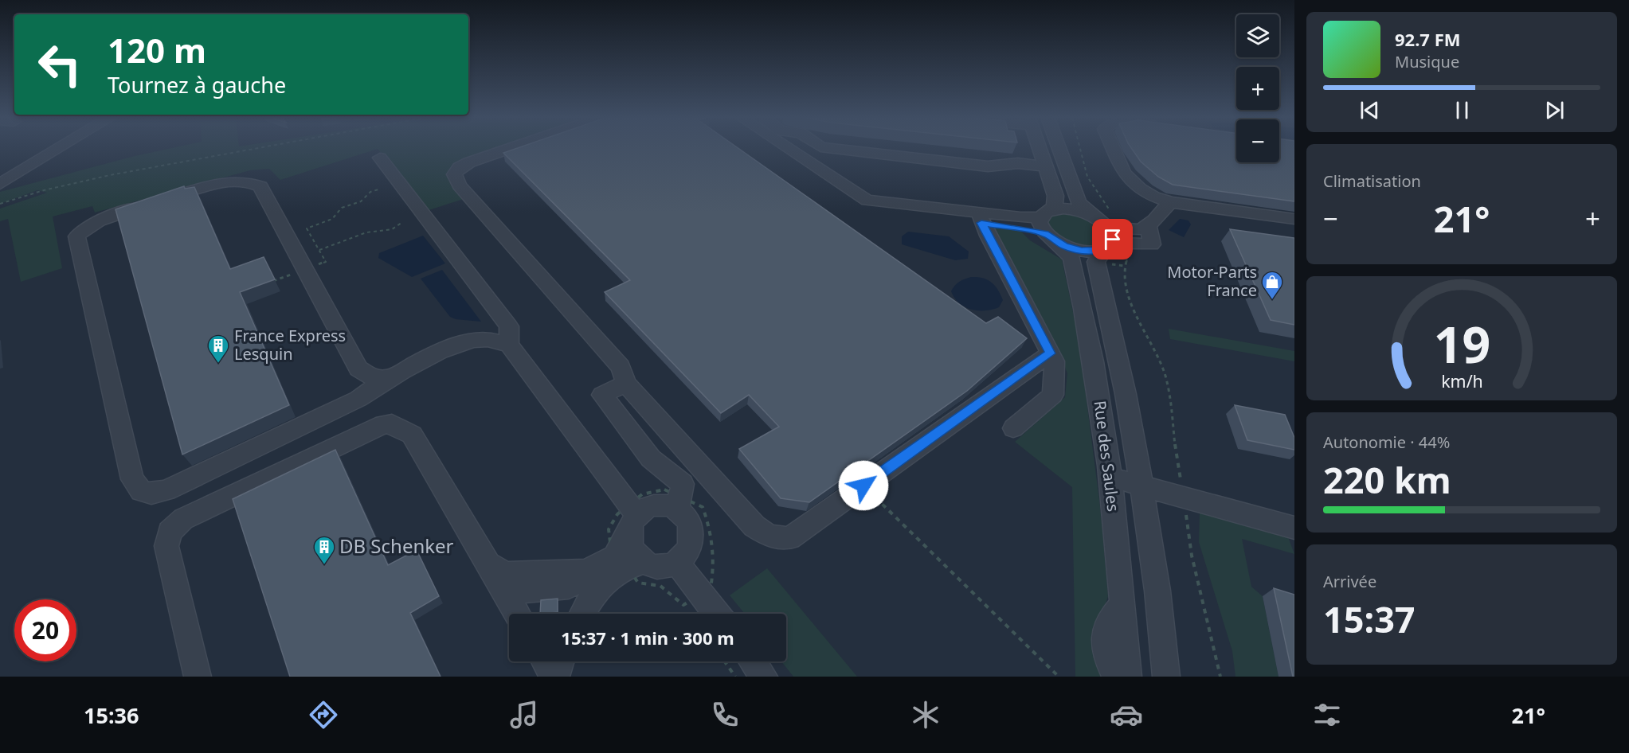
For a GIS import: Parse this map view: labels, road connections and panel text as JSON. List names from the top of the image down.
{
  "streets": {
    "street": ["Rue des Saules"]
  },
  "places": {
    "shop": ["Motor-Parts France"],
    "building": ["France Express Lesquin", "DB Schenker"]
  },
  "page": {
    "map_buttons": ["+", "−"],
    "turn": ["120 m", "Tournez à gauche"],
    "song": ["92.7 FM", "Musique"],
    "tile": [
      "Climatisation",
      ["Autonomie · 44%", "220 km"],
      ["Arrivée", "15:37"]
    ],
    "heat": ["−", "21°", "+"],
    "limit": "20",
    "trip": "15:37 · 1 min · 300 m",
    "tabs": ["15:36", "21°"],
    "gauge": ["19", "km/h"]
  }
}
